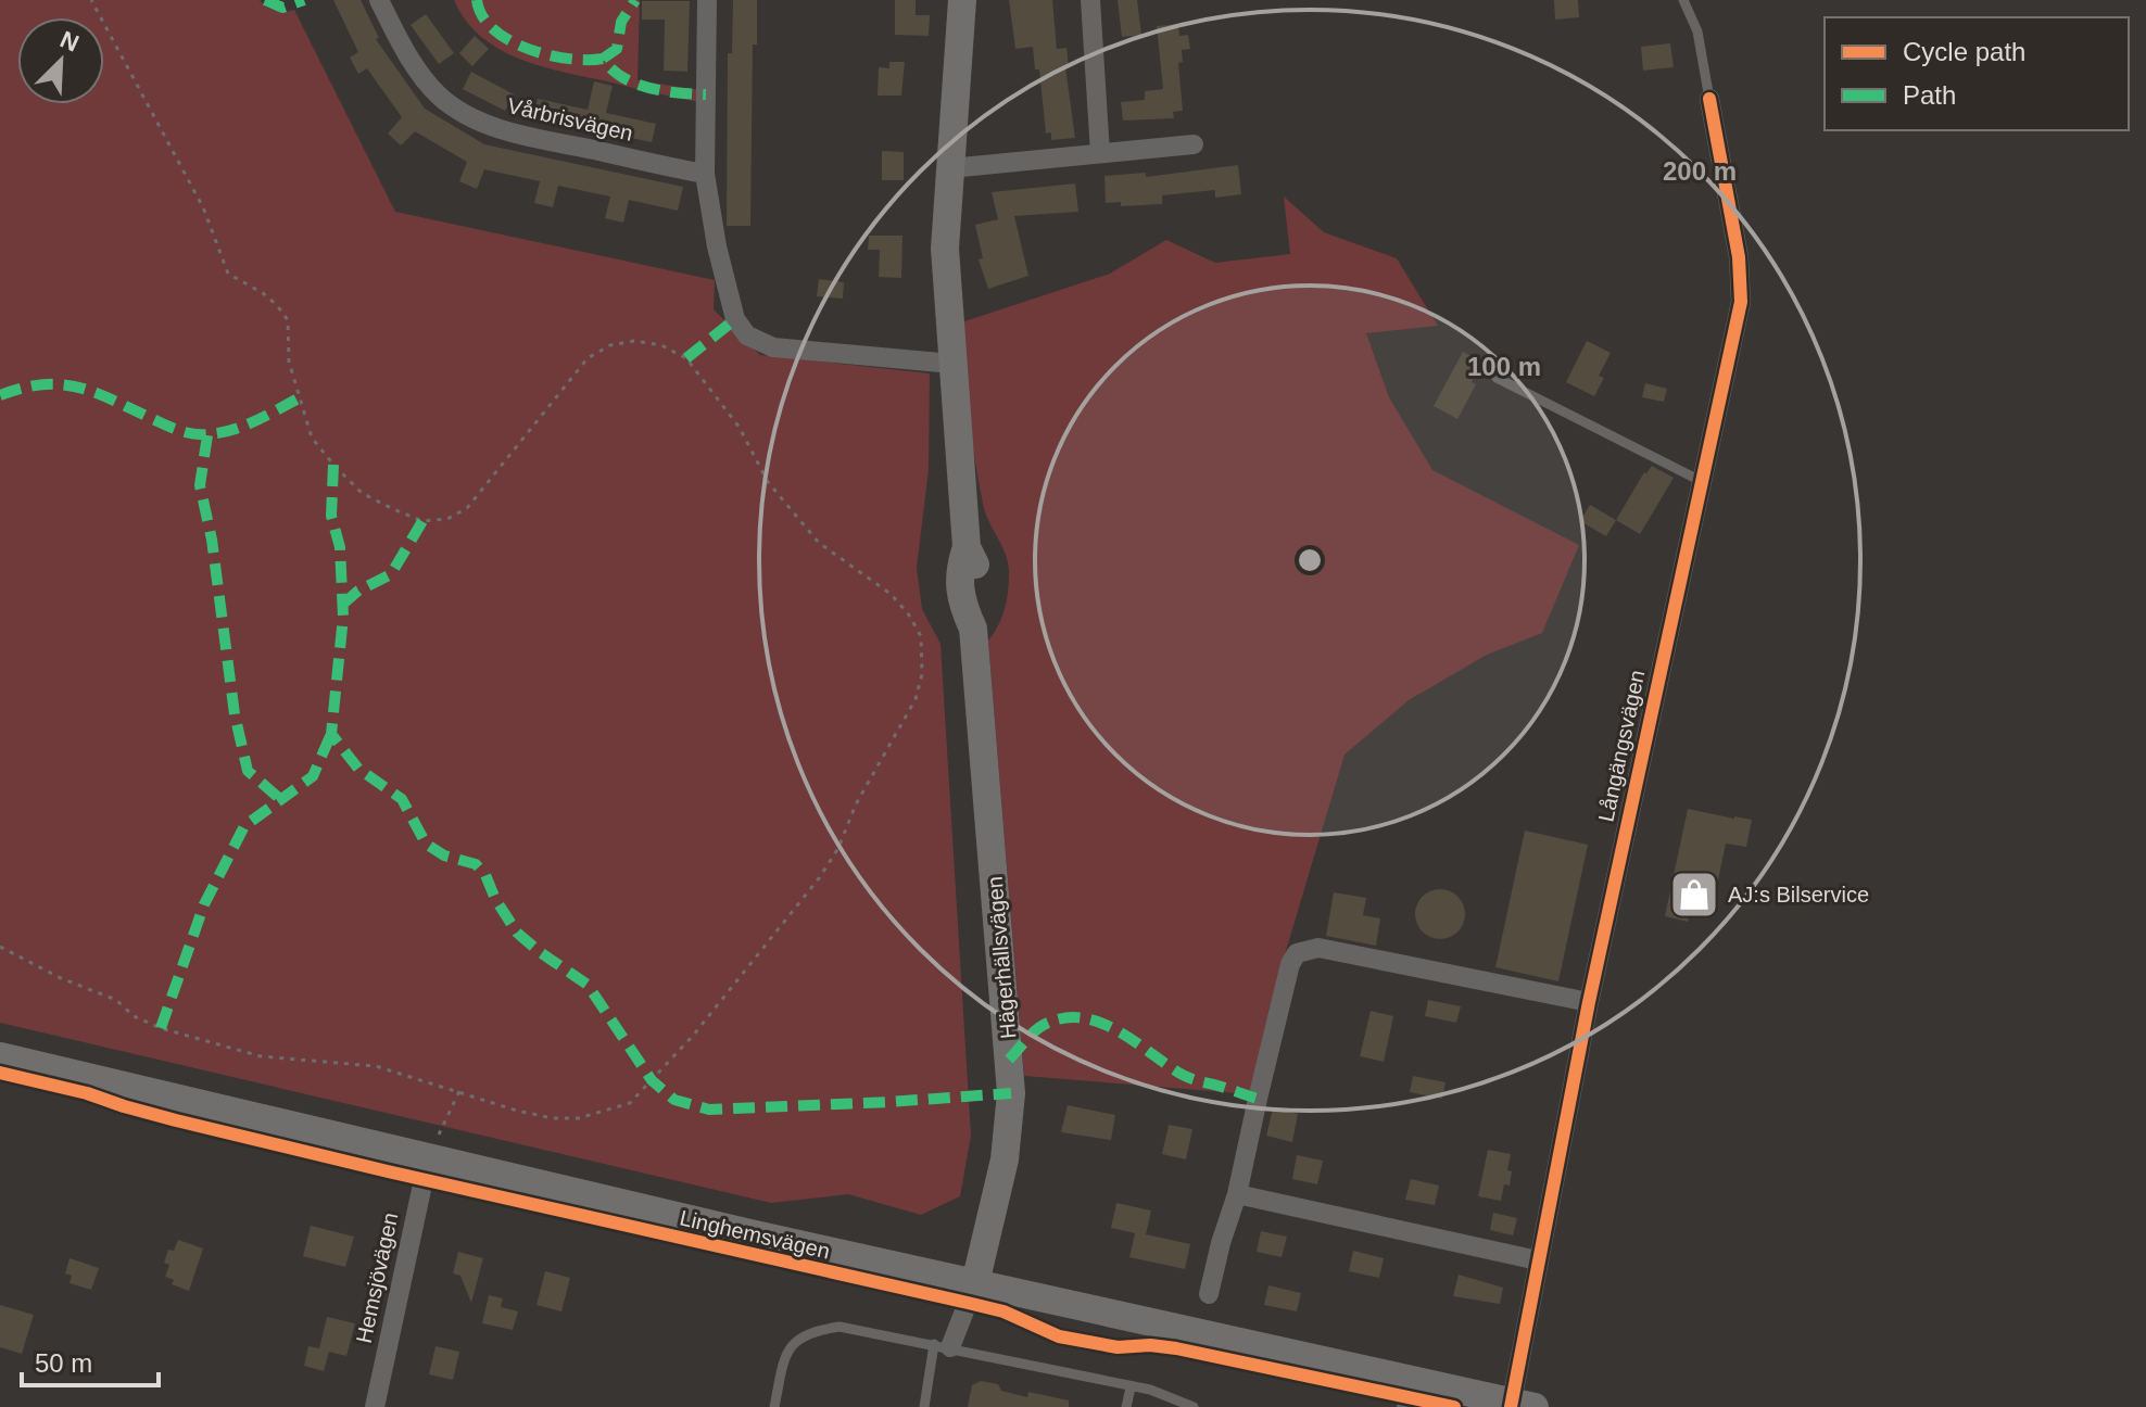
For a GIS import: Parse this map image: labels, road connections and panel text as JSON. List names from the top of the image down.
{
  "streets": {
    "main road": ["Hägerhällsvägen", "Linghemsvägen"],
    "street": ["Vårbrisvägen", "Långängsvägen", "Hemsjövägen"]
  },
  "crossings": [
    ["Långängsvägen", "Linghemsvägen"],
    ["Hägerhällsvägen", "Linghemsvägen"],
    ["Linghemsvägen", "Hemsjövägen"]
  ],
  "places": {
    "shop": ["AJ:s Bilservice"]
  },
  "legend": ["Cycle path", "Path"],
  "scale_bar": "50 m",
  "north": "top right",
  "rings": ["200 m", "100 m"]
}
